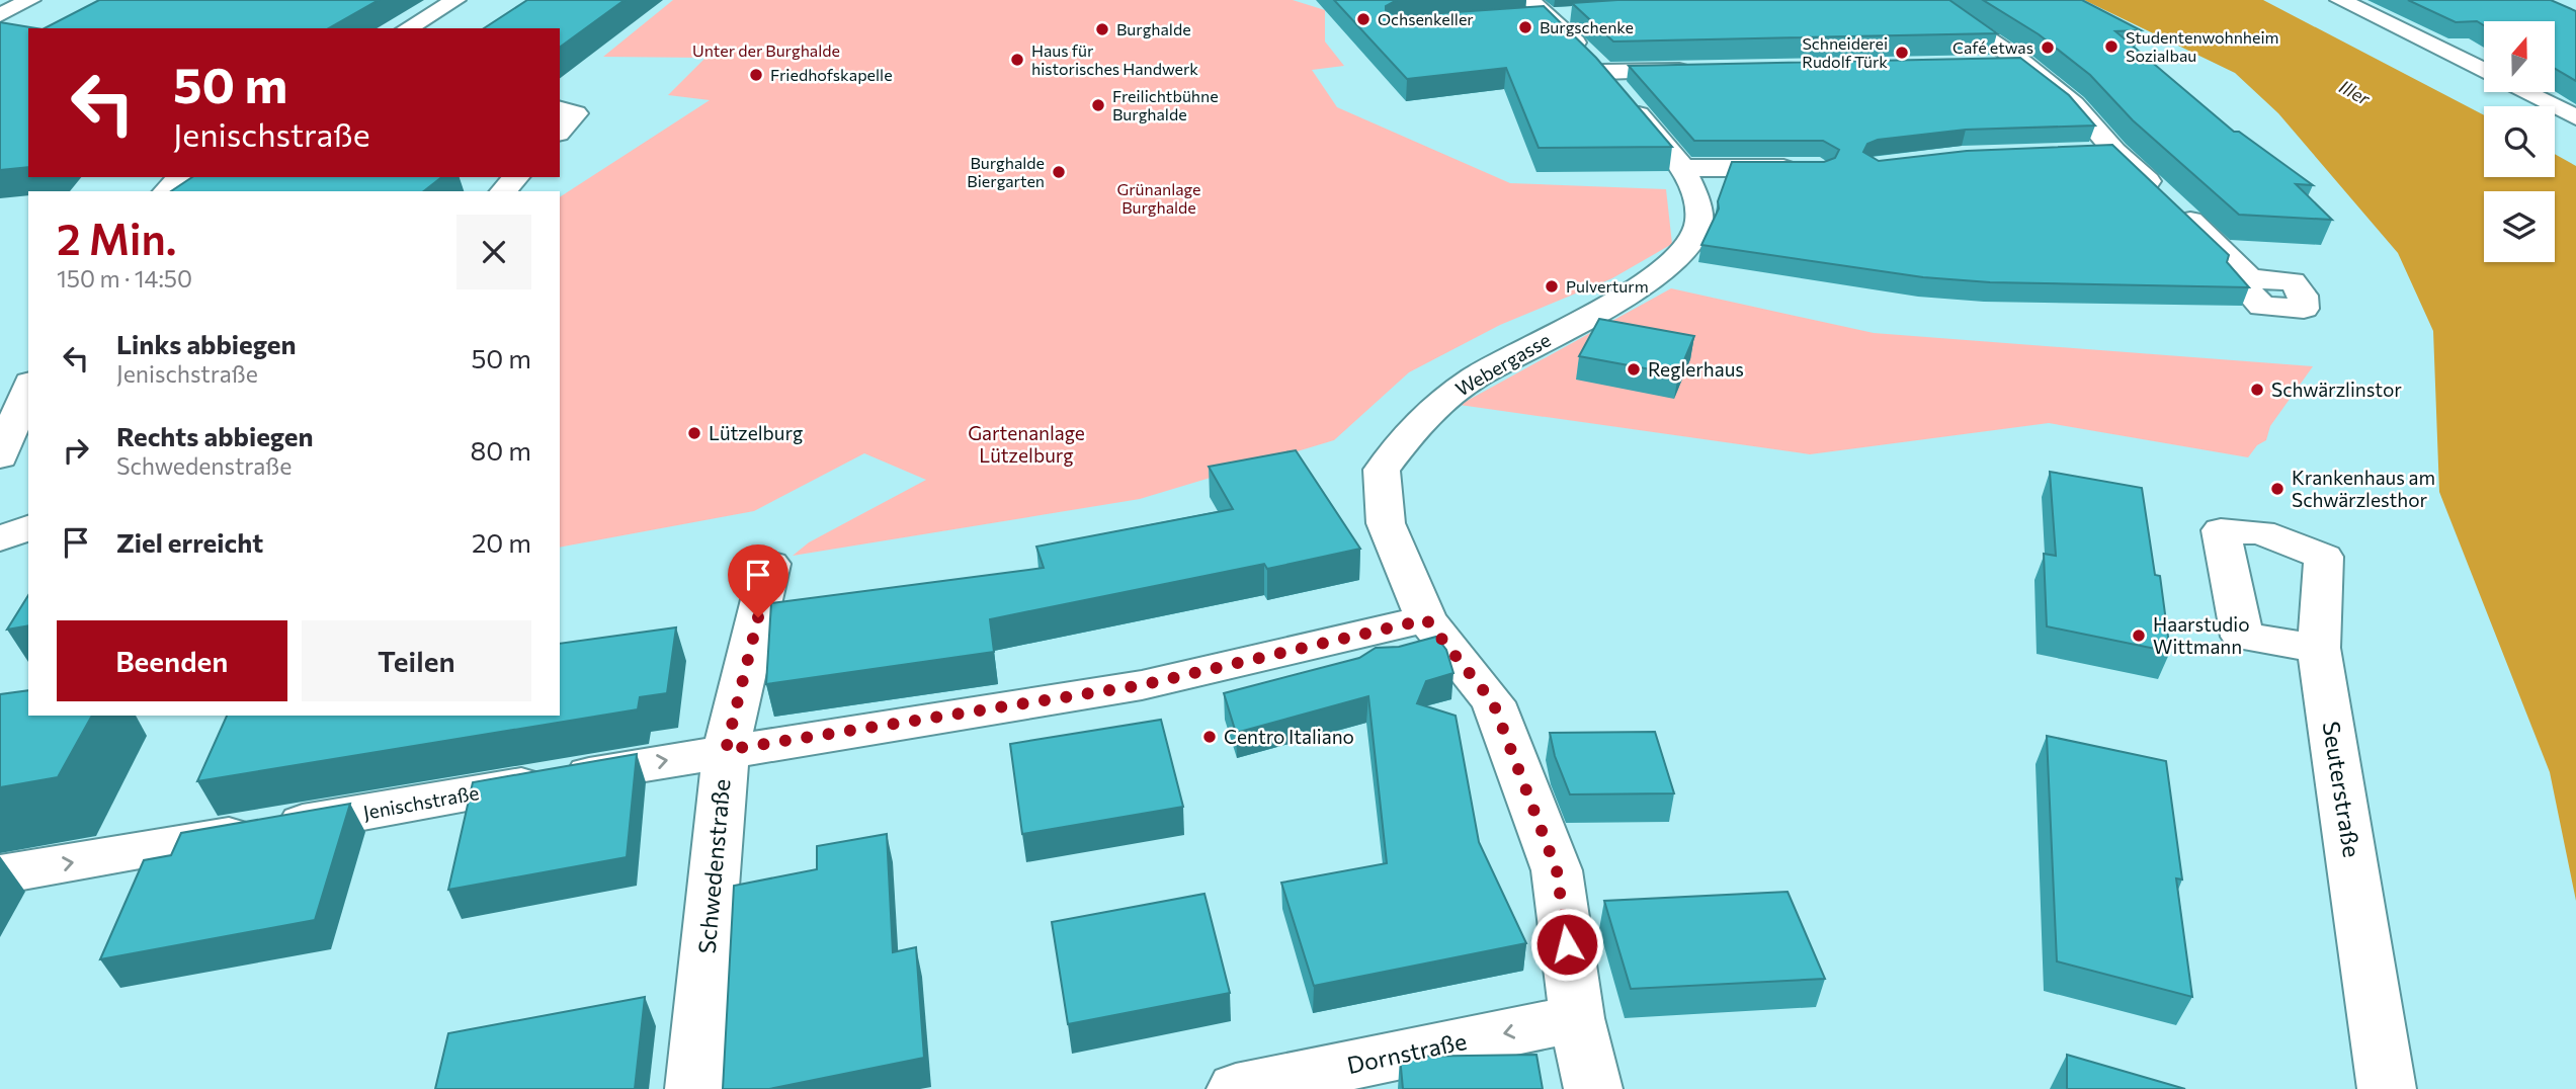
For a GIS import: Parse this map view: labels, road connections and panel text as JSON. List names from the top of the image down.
{
  "streets": {
    "street": [
      "Webergasse",
      "Seuterstraße",
      "Jenischstraße",
      "Schwedenstraße",
      "Dornstraße"
    ]
  },
  "crossings": [
    ["Webergasse", "Jenischstraße"],
    ["Webergasse", "Dornstraße"],
    ["Jenischstraße", "Schwedenstraße"]
  ],
  "one_way": ["Jenischstraße", "Dornstraße"],
  "water": ["Iller"],
  "parks": ["Unter der Burghalde", "Grünanlage Burghalde", "Gartenanlage Lützelburg"],
  "places": [
    "Ochsenkeller",
    "Burgschenke",
    "Burghalde",
    "Studentenwohnheim Sozialbau",
    "Café etwas",
    "Schneiderei Rudolf Türk",
    "Haus für historisches Handwerk",
    "Friedhofskapelle",
    "Freilichtbühne Burghalde",
    "Burghalde Biergarten",
    "Pulverturm",
    "Reglerhaus",
    "Schwärzlinstor",
    "Lützelburg",
    "Krankenhaus am Schwärzlesthor",
    "Haarstudio Wittmann",
    "Centro Italiano"
  ],
  "north": "top",
  "page": {
    "turn": ["50 m", "Jenischstraße"],
    "heading": ["2 Min.", "150 m · 14:50"],
    "list": [
      {
        "name": "Links abbiegen",
        "note": "Jenischstraße",
        "value": "50 m"
      },
      {
        "name": "Rechts abbiegen",
        "note": "Schwedenstraße",
        "value": "80 m"
      },
      {
        "name": "Ziel erreicht",
        "value": "20 m"
      }
    ],
    "buttons": ["Beenden", "Teilen"]
  }
}
